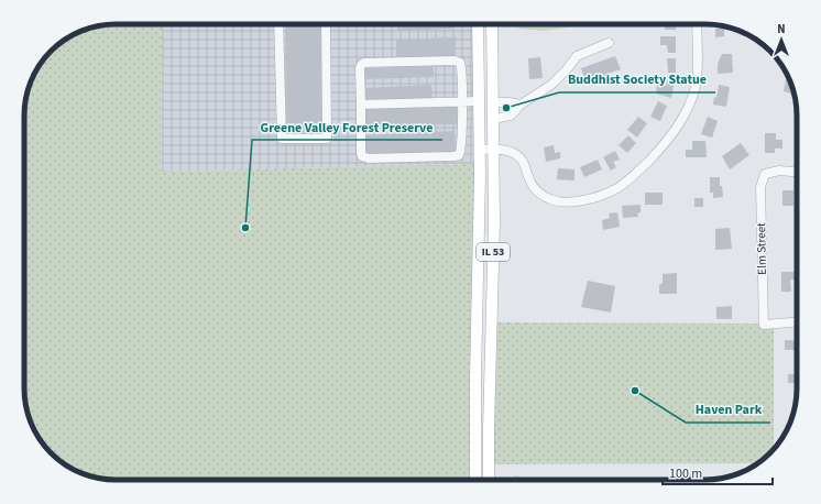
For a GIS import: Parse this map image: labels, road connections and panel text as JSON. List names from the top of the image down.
{
  "streets": {
    "main road": ["IL 53"],
    "street": ["Elm Street"]
  },
  "places": ["Buddhist Society Statue", "Greene Valley Forest Preserve", "Haven Park"],
  "scale_bar": "100 m",
  "north": "top"
}
